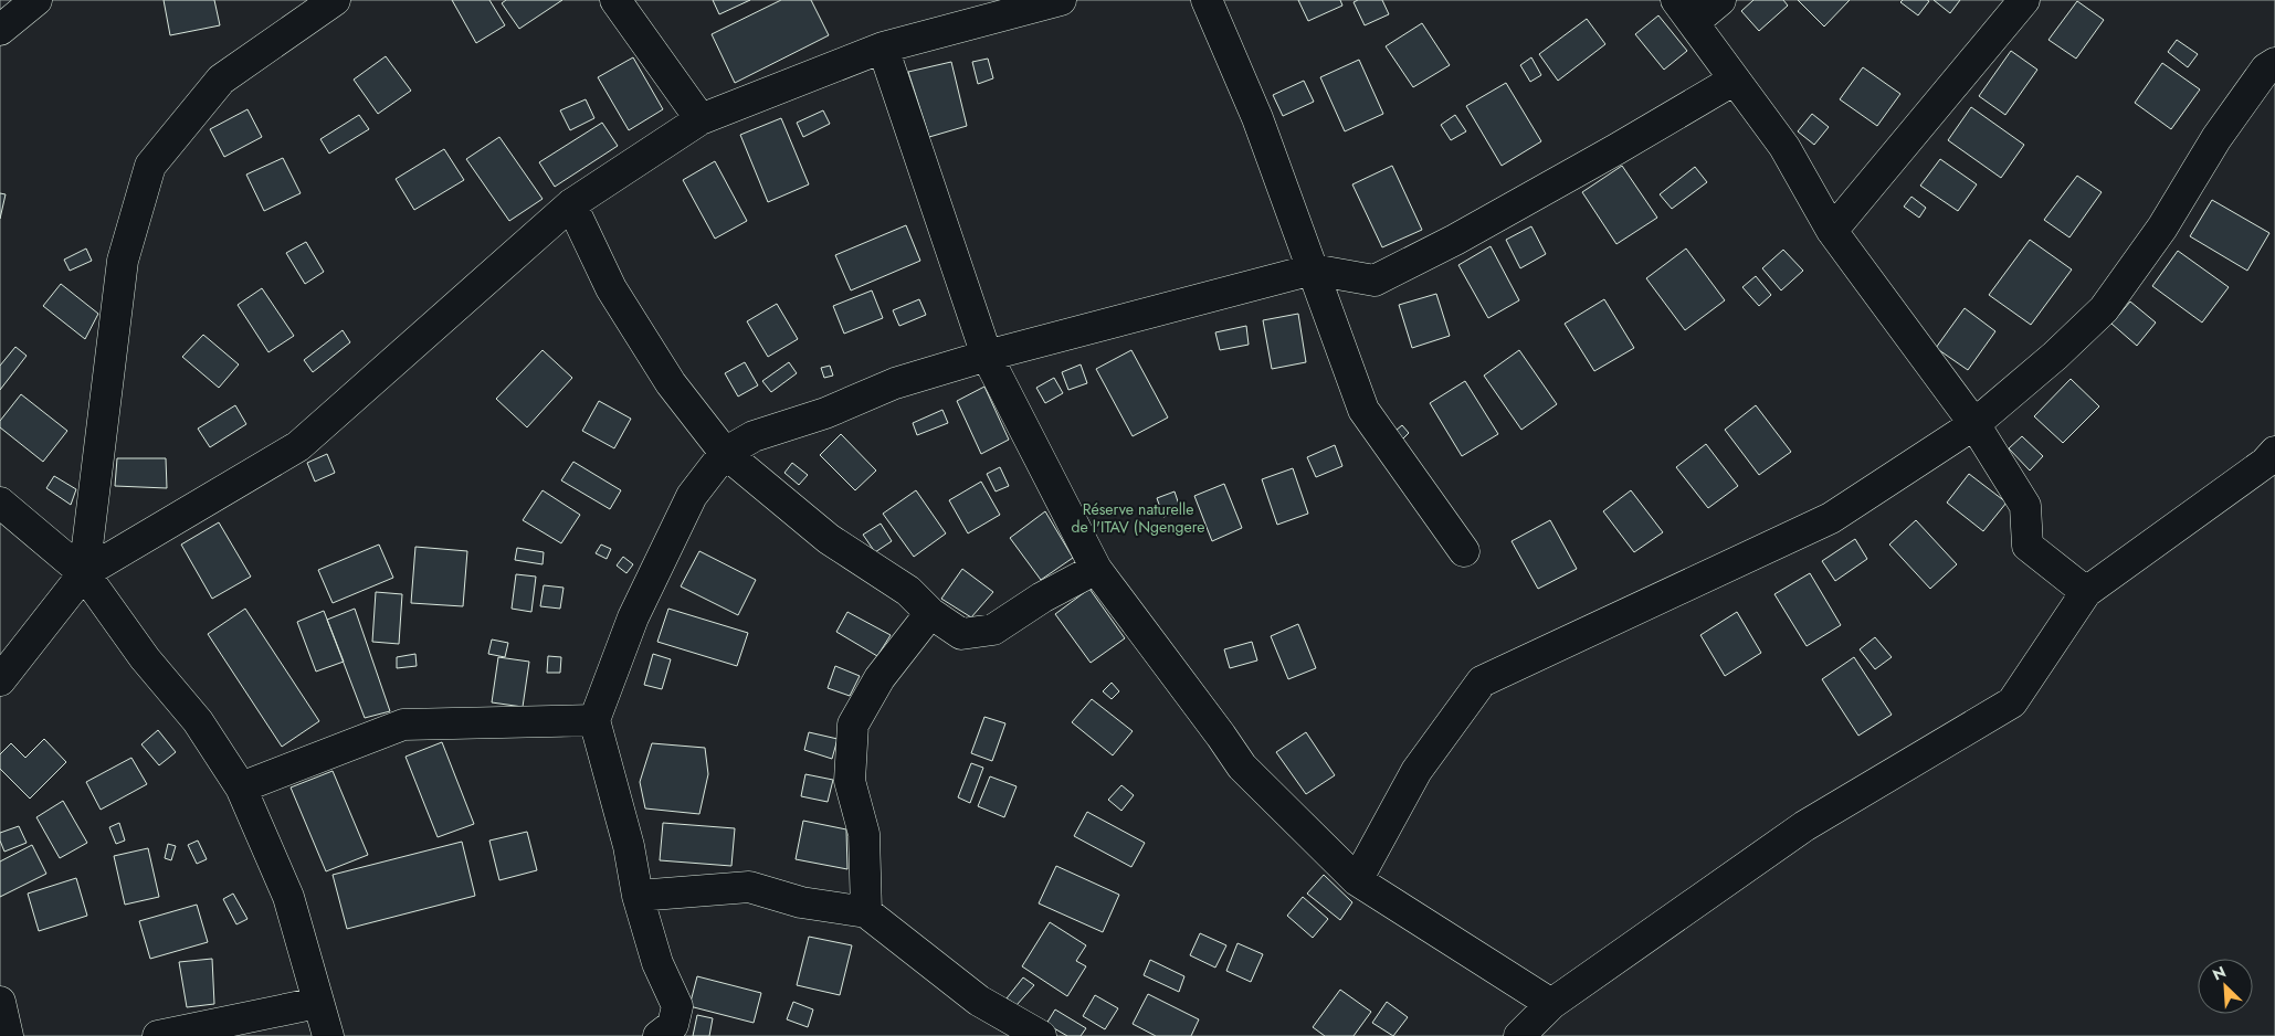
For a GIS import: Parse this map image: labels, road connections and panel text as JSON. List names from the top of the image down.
{
  "parks": ["Réserve naturelle de l'ITAV (Ngengere"],
  "north": "top left"
}
